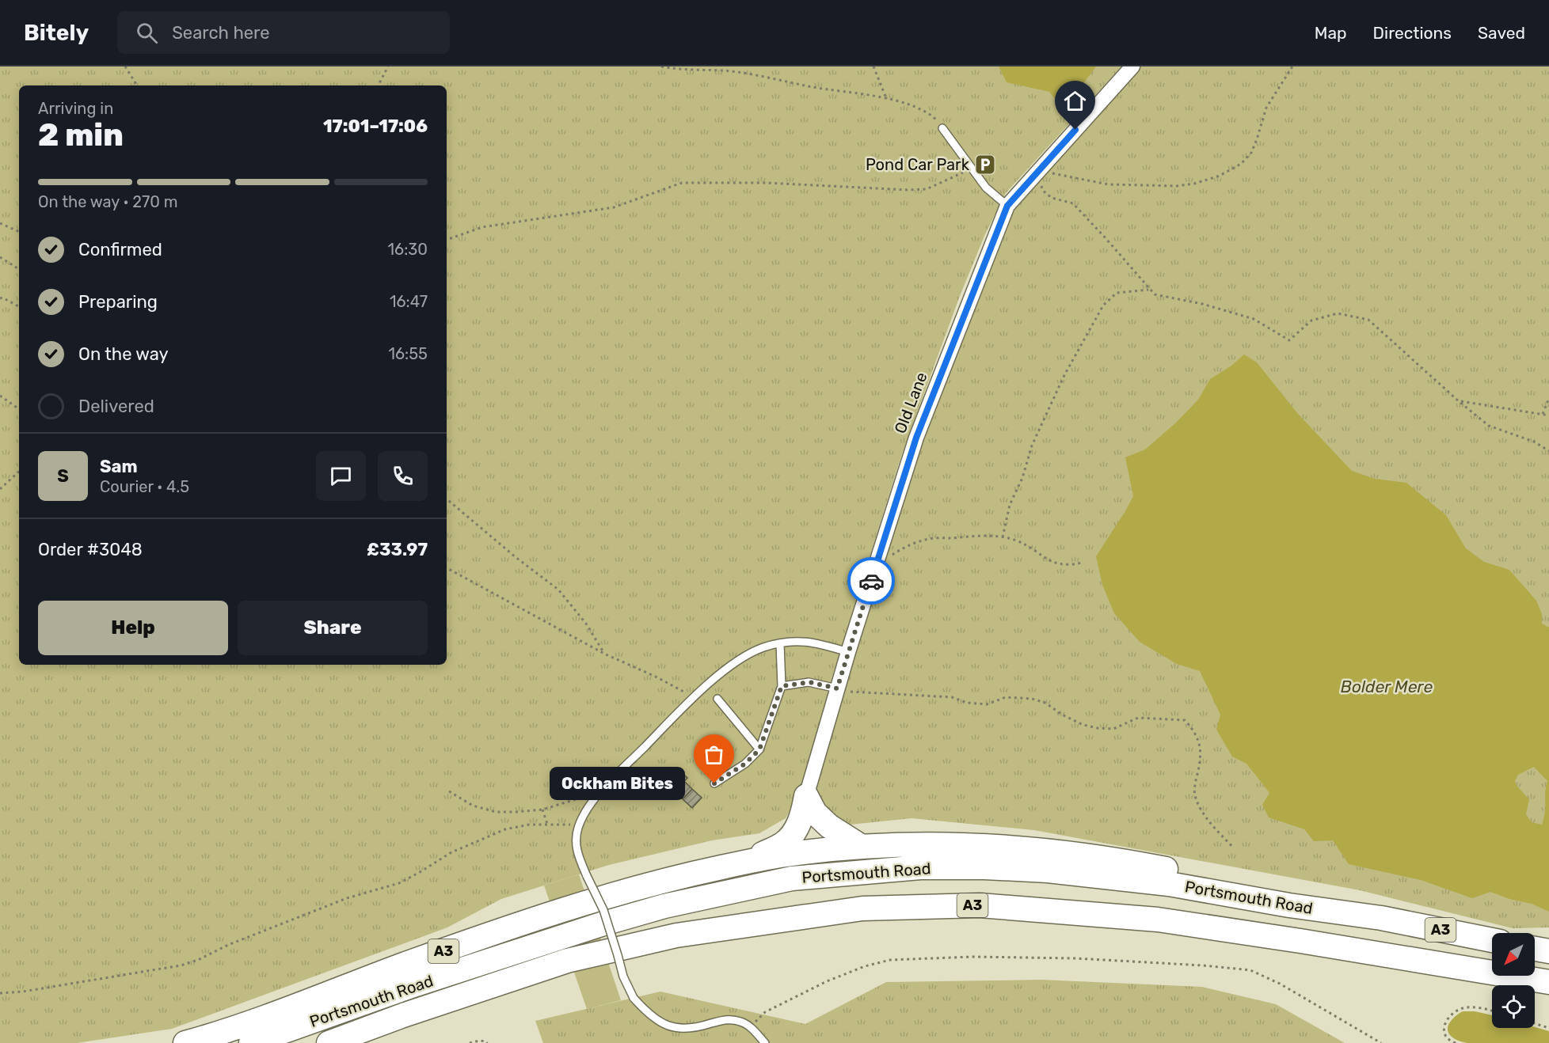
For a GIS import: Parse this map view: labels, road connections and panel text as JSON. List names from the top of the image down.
{
  "streets": {
    "highway": ["Portsmouth Road", "A3"],
    "street": ["Old Lane"]
  },
  "crossings": [
    ["Old Lane", "A3"],
    ["Portsmouth Road", "A3"]
  ],
  "water": ["Bolder Mere"],
  "places": {
    "parking": ["Pond Car Park"],
    "other": ["Ockham Bites"]
  },
  "north": "bottom left",
  "page": {
    "header": "Bitely",
    "search": "Search here",
    "nav": ["Map", "Directions", "Saved"],
    "heading": ["2 min", "Arriving in", "17:01–17:06"],
    "panel": [
      "Sam",
      "Courier · 4.5",
      "Order #3048",
      "£33.97"
    ],
    "bar": "On the way · 270 m",
    "list": [
      ["Confirmed", "16:30"],
      ["Preparing", "16:47"],
      ["On the way", "16:55"],
      "Delivered"
    ],
    "round": "S",
    "buttons": ["Help", "Share"],
    "bubble": "Ockham Bites"
  }
}
